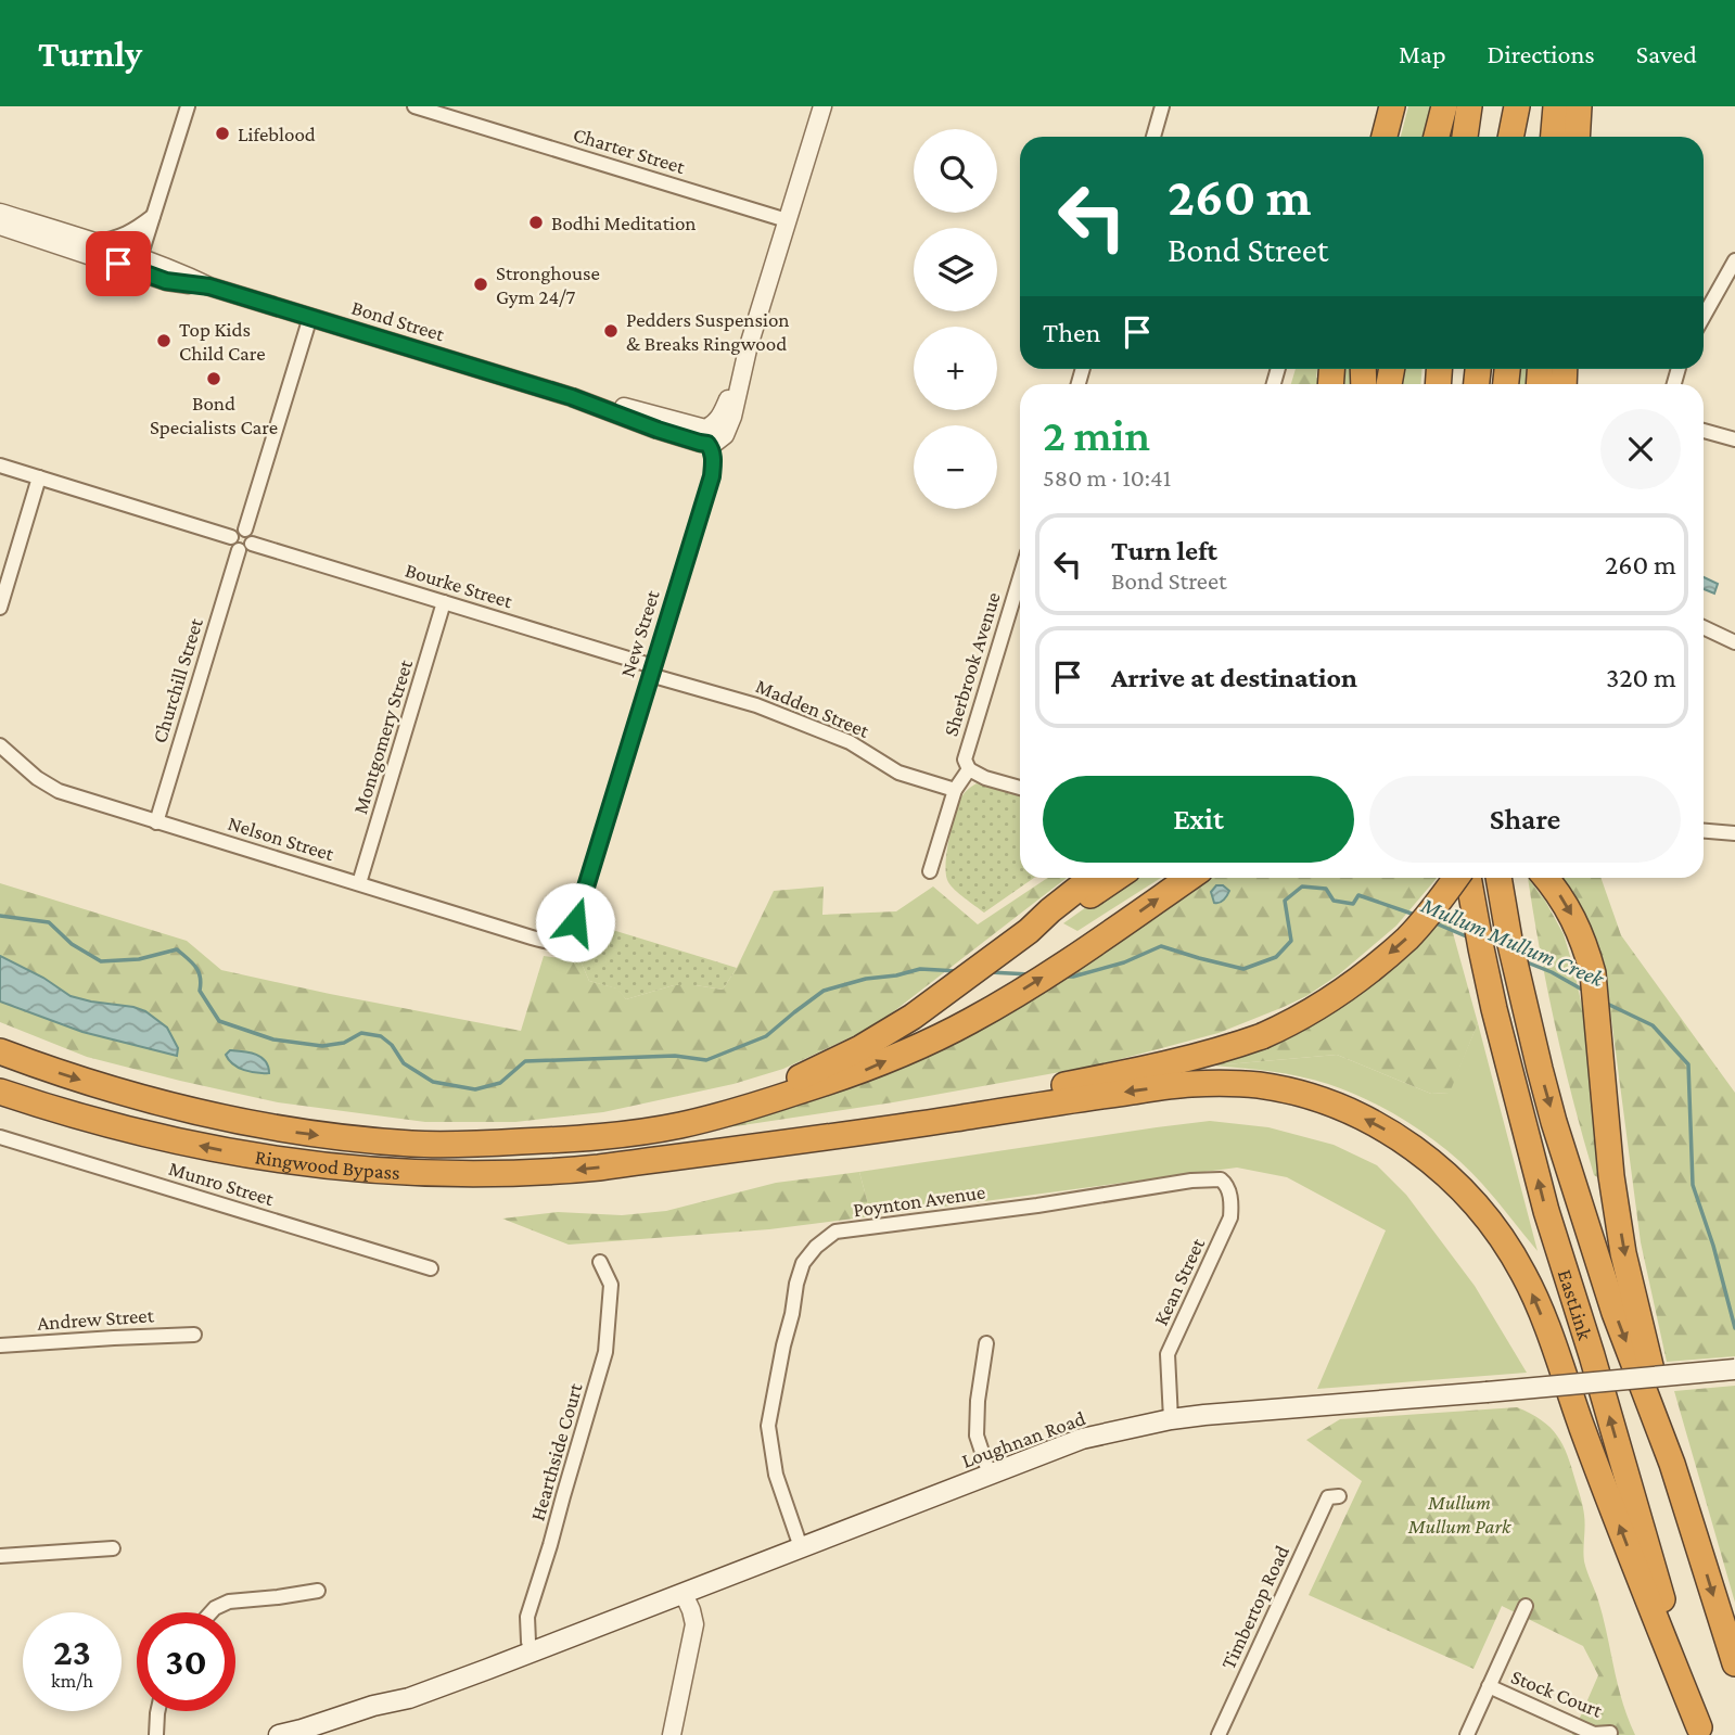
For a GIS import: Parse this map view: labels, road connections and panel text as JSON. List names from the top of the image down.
{
  "streets": {
    "highway": ["Ringwood Bypass", "EastLink"],
    "main road": ["Loughnan Road"],
    "street": [
      "Charter Street",
      "Bond Street",
      "Bourke Street",
      "New Street",
      "Sherbrook Avenue",
      "Churchill Street",
      "Madden Street",
      "Montgomery Street",
      "Nelson Street",
      "Munro Street",
      "Poynton Avenue",
      "Kean Street",
      "Andrew Street",
      "Hearthside Court",
      "Timbertop Road",
      "Stock Court"
    ]
  },
  "crossings": [
    ["Bond Street", "New Street"],
    ["Bourke Street", "New Street"],
    ["Bourke Street", "Churchill Street"],
    ["Bourke Street", "Madden Street"],
    ["Bourke Street", "Montgomery Street"],
    ["New Street", "Madden Street"],
    ["New Street", "Nelson Street"],
    ["Sherbrook Avenue", "Madden Street"],
    ["Churchill Street", "Nelson Street"],
    ["Montgomery Street", "Nelson Street"],
    ["Poynton Avenue", "Kean Street"],
    ["Poynton Avenue", "Loughnan Road"],
    ["Kean Street", "Loughnan Road"],
    ["Loughnan Road", "Hearthside Court"]
  ],
  "water": ["Mullum Mullum Creek"],
  "parks": ["Mullum Mullum Park"],
  "places": [
    "Lifeblood",
    "Bodhi Meditation",
    "Stronghouse Gym 24/7",
    "Pedders Suspension & Breaks Ringwood",
    "Top Kids Child Care",
    "Bond Specialists Care"
  ],
  "page": {
    "header": "Turnly",
    "nav": ["Map", "Directions", "Saved"],
    "map_buttons": ["+", "−"],
    "turn": ["260 m", "Bond Street"],
    "then": "Then",
    "heading": ["2 min", "580 m · 10:41"],
    "list": [
      {
        "name": "Turn left",
        "note": "Bond Street",
        "value": "260 m"
      },
      {
        "name": "Arrive at destination",
        "value": "320 m"
      }
    ],
    "buttons": ["Exit", "Share"],
    "speed": "23 km/h",
    "limit": "30"
  }
}
